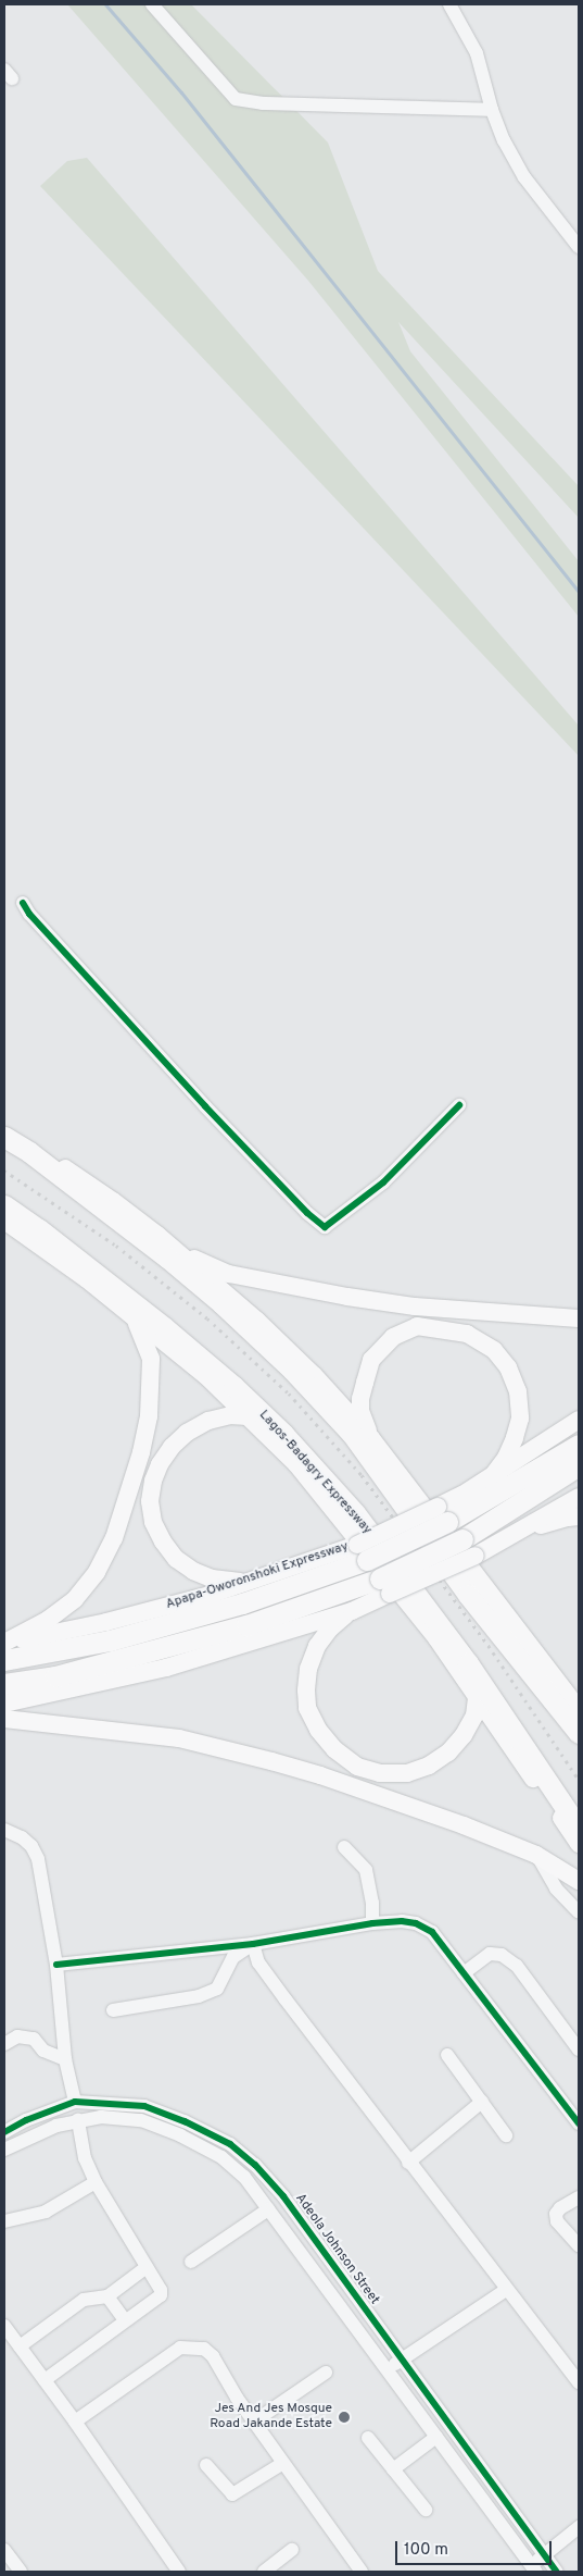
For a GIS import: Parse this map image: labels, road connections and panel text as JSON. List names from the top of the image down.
{
  "streets": {
    "highway": ["Lagos-Badagry Expressway", "Apapa-Oworonshoki Expressway"],
    "street": ["Adeola Johnson Street"]
  },
  "places": ["Jes And Jes Mosque Road Jakande Estate"],
  "scale_bar": "100 m"
}
